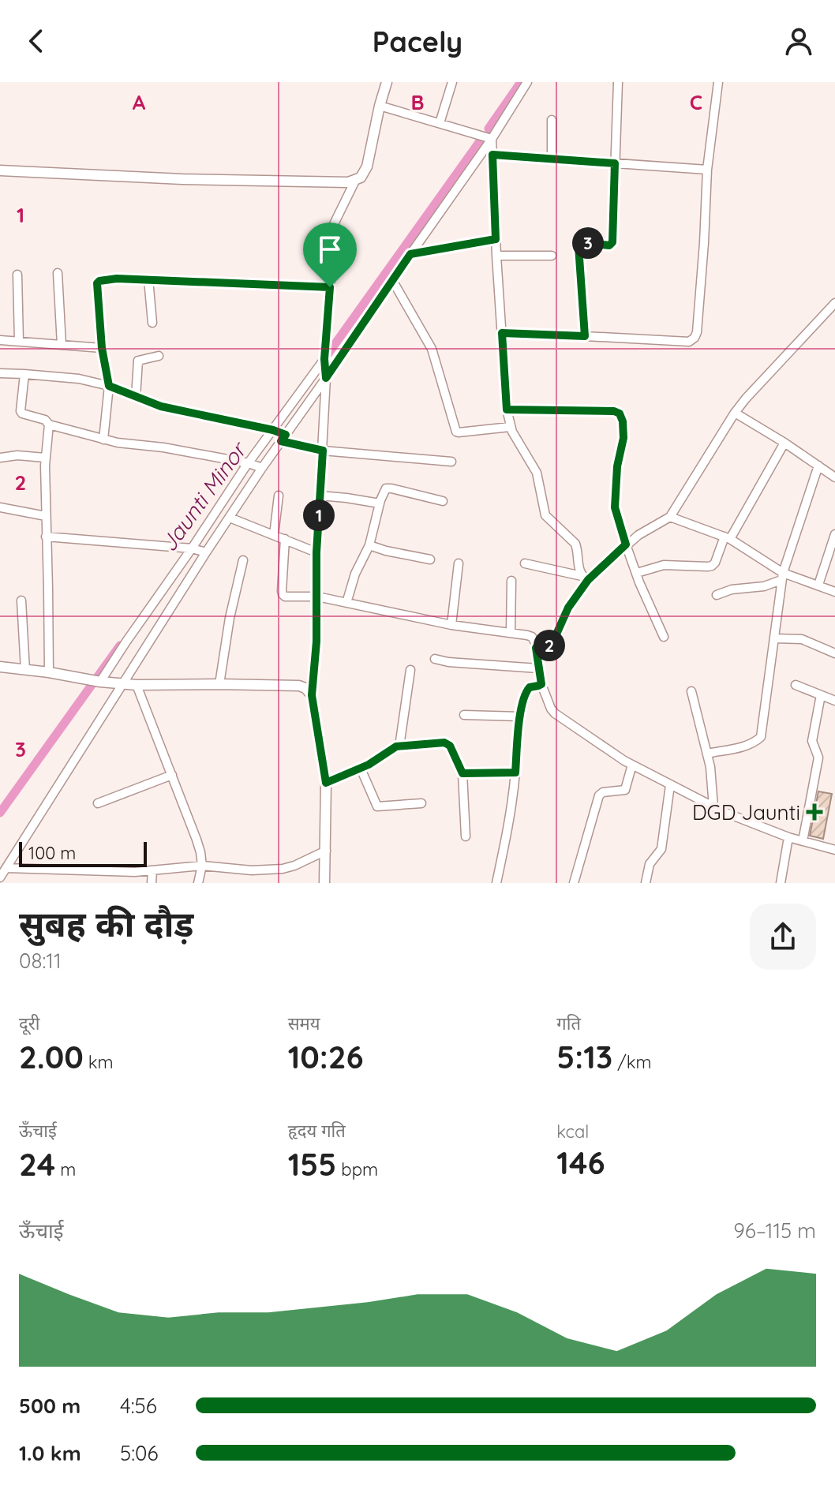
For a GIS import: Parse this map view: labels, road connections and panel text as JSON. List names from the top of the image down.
{
  "water": ["Jaunti Minor"],
  "places": {
    "health": ["DGD Jaunti"]
  },
  "scale_bar": "100 m",
  "page": {
    "header": "Pacely",
    "pins": ["3", "1", "2"],
    "scale": "100 m",
    "heading": ["सुबह की दौड़", "08:11"],
    "stats": [
      ["दूरी", "2.00 km"],
      ["समय", "10:26"],
      ["गति", "5:13 /km"],
      ["ऊँचाई", "24 m"],
      ["हृदय गति", "155 bpm"],
      ["kcal", "146"]
    ],
    "chart": ["ऊँचाई", "96–115 m"],
    "list": [
      {
        "name": "500 m",
        "note": "4:56"
      },
      {
        "name": "1.0 km",
        "note": "5:06"
      }
    ]
  },
  "grid": {
    "columns": ["A", "B", "C"],
    "rows": ["1", "2", "3"]
  }
}
